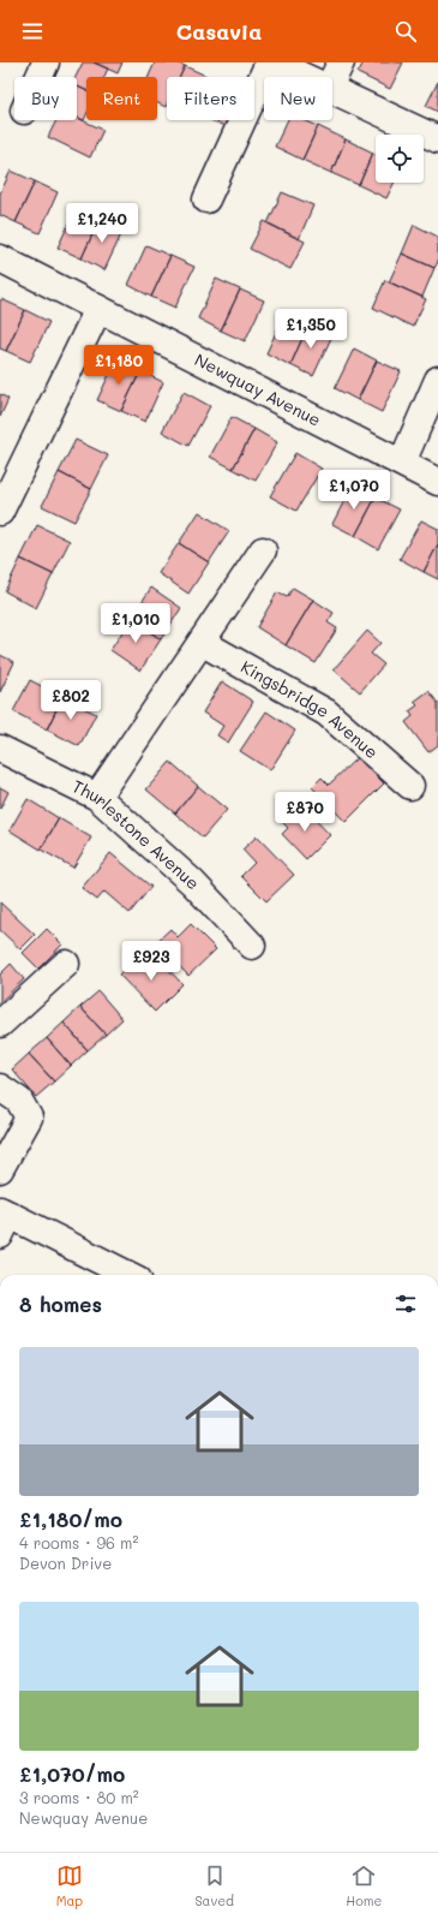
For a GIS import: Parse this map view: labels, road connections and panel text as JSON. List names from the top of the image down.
{
  "streets": {
    "street": ["Newquay Avenue", "Kingsbridge Avenue", "Thurlestone Avenue"]
  },
  "page": {
    "header": "Casavia",
    "chip": [
      "Buy",
      "Rent",
      "Filters",
      "New"
    ],
    "price": [
      "£1,240",
      "£1,350",
      "£1,180",
      "£1,070",
      "£1,010",
      "£802",
      "£870",
      "£923"
    ],
    "heading": "8 homes",
    "list": [
      {
        "name": "£1,180/mo",
        "note": "4 rooms · 96 m² · Devon Drive"
      },
      {
        "name": "£1,070/mo",
        "note": "3 rooms · 80 m² · Newquay Avenue"
      }
    ],
    "tabs": ["Map", "Saved", "Home"]
  }
}
